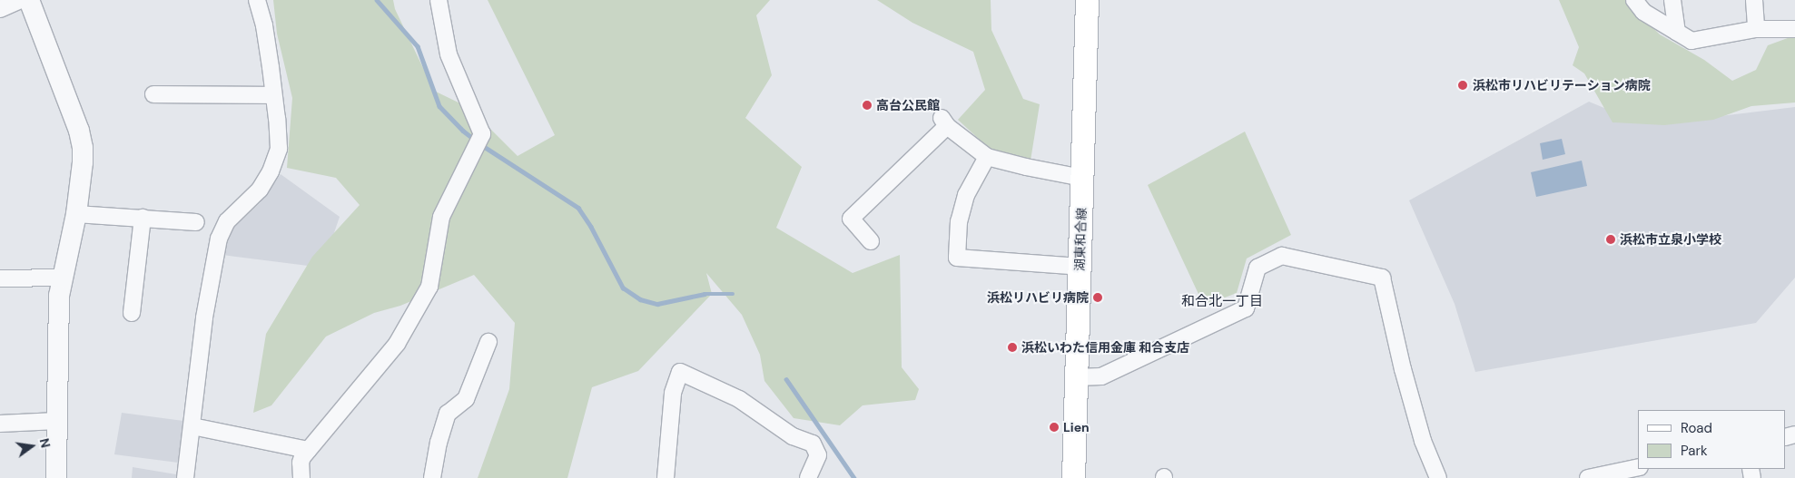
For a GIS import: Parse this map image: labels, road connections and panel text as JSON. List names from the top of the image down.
{
  "streets": {
    "main road": ["湖東和合線"]
  },
  "districts": ["和合北一丁目"],
  "places": [
    "浜松市リハビリテーション病院",
    "高台公民館",
    "浜松市立泉小学校",
    "浜松リハビリ病院",
    "浜松いわた信用金庫 和合支店",
    "Lien"
  ],
  "legend": ["Road", "Park"],
  "north": "right"
}
